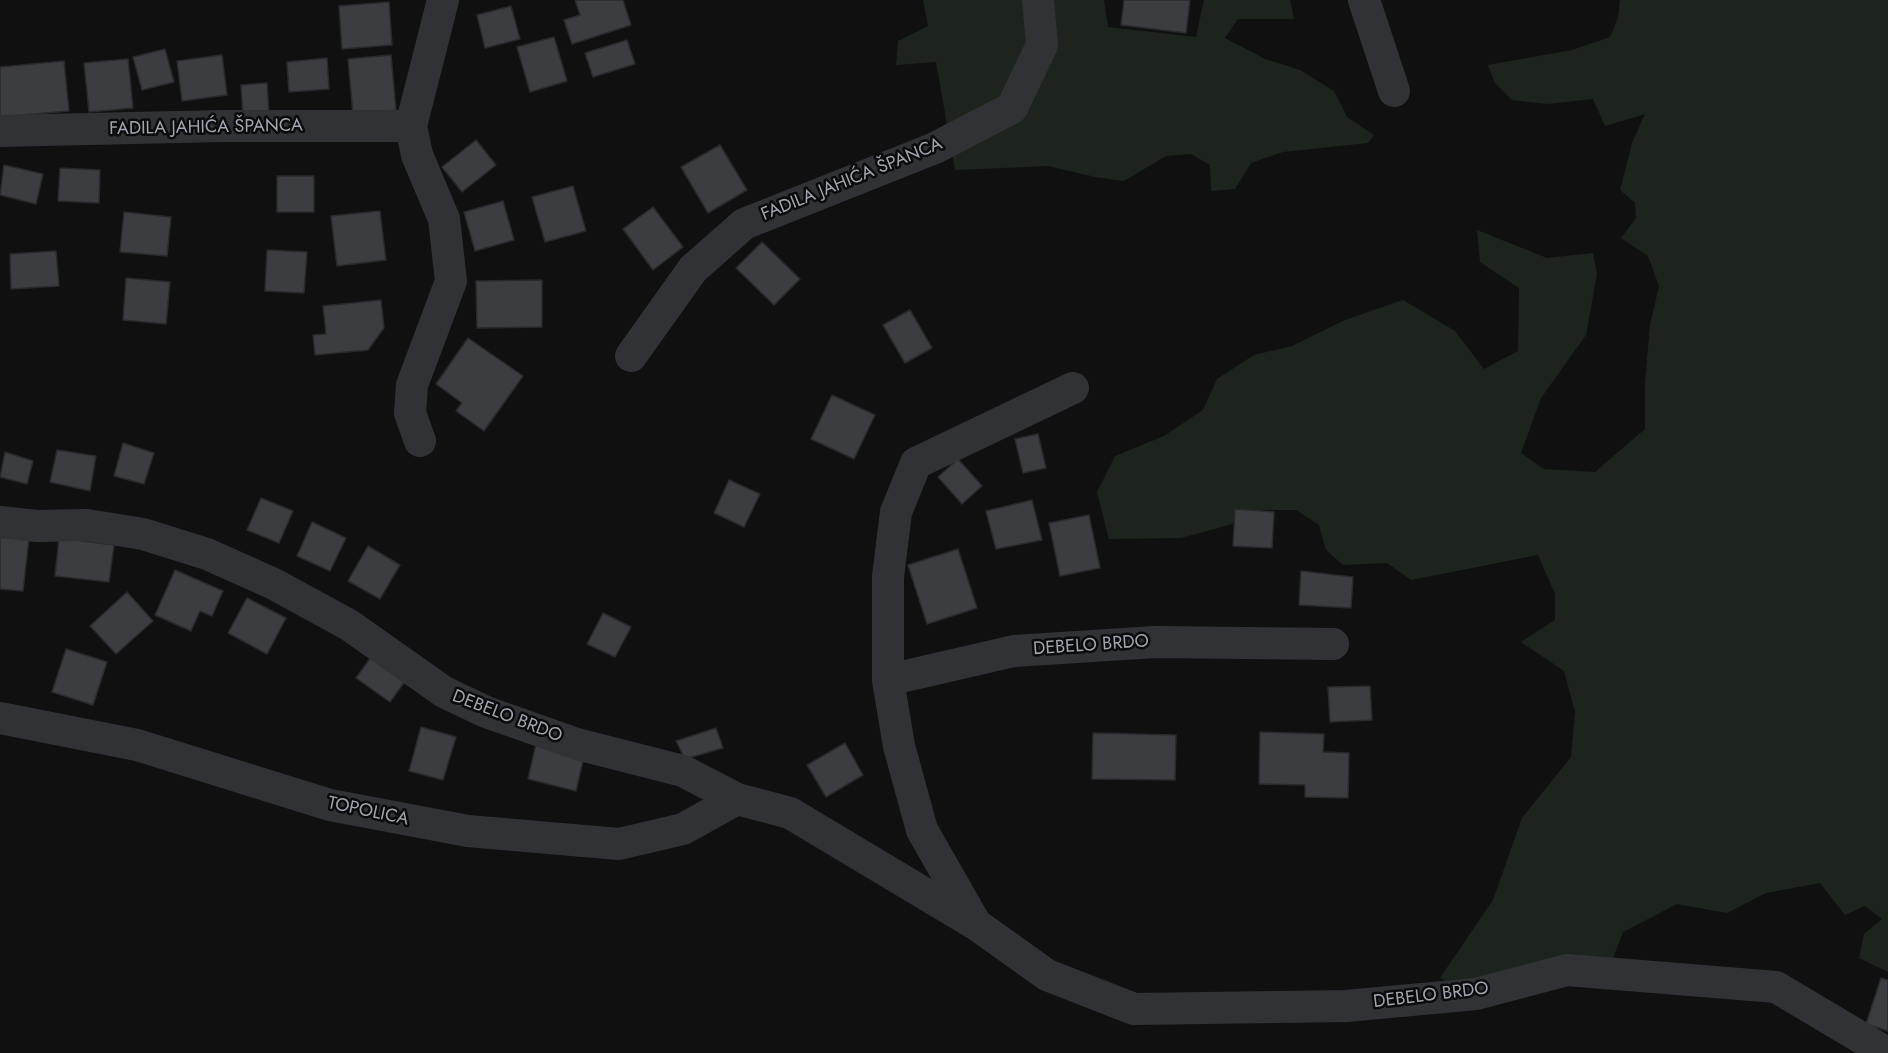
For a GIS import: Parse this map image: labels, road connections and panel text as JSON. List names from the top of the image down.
{
  "streets": {
    "street": ["FADILA JAHIĆA ŠPANCA", "DEBELO BRDO", "TOPOLICA"]
  },
  "crossings": [
    ["DEBELO BRDO", "TOPOLICA"]
  ]
}
